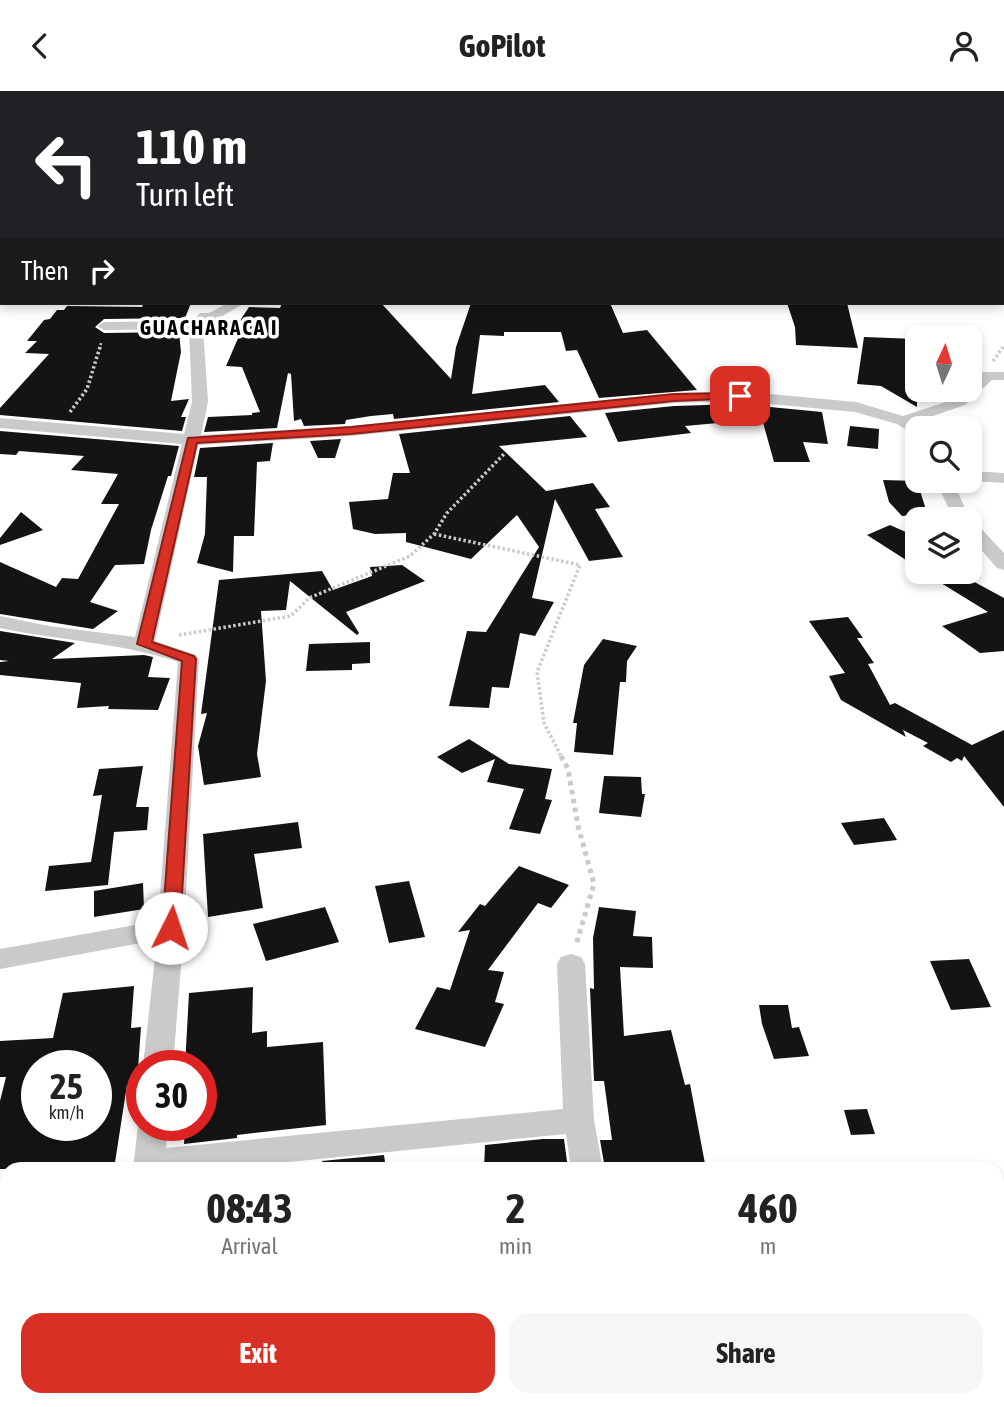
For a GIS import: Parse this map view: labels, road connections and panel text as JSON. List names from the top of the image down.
{
  "districts": ["GUACHARACA I"],
  "north": "top",
  "page": {
    "header": "GoPilot",
    "turn": ["110 m", "Turn left"],
    "then": "Then",
    "speed": "25 km/h",
    "limit": "30",
    "eta": [
      "08:43",
      "Arrival",
      "2",
      "min",
      "460",
      "m"
    ],
    "buttons": ["Exit", "Share"]
  }
}
